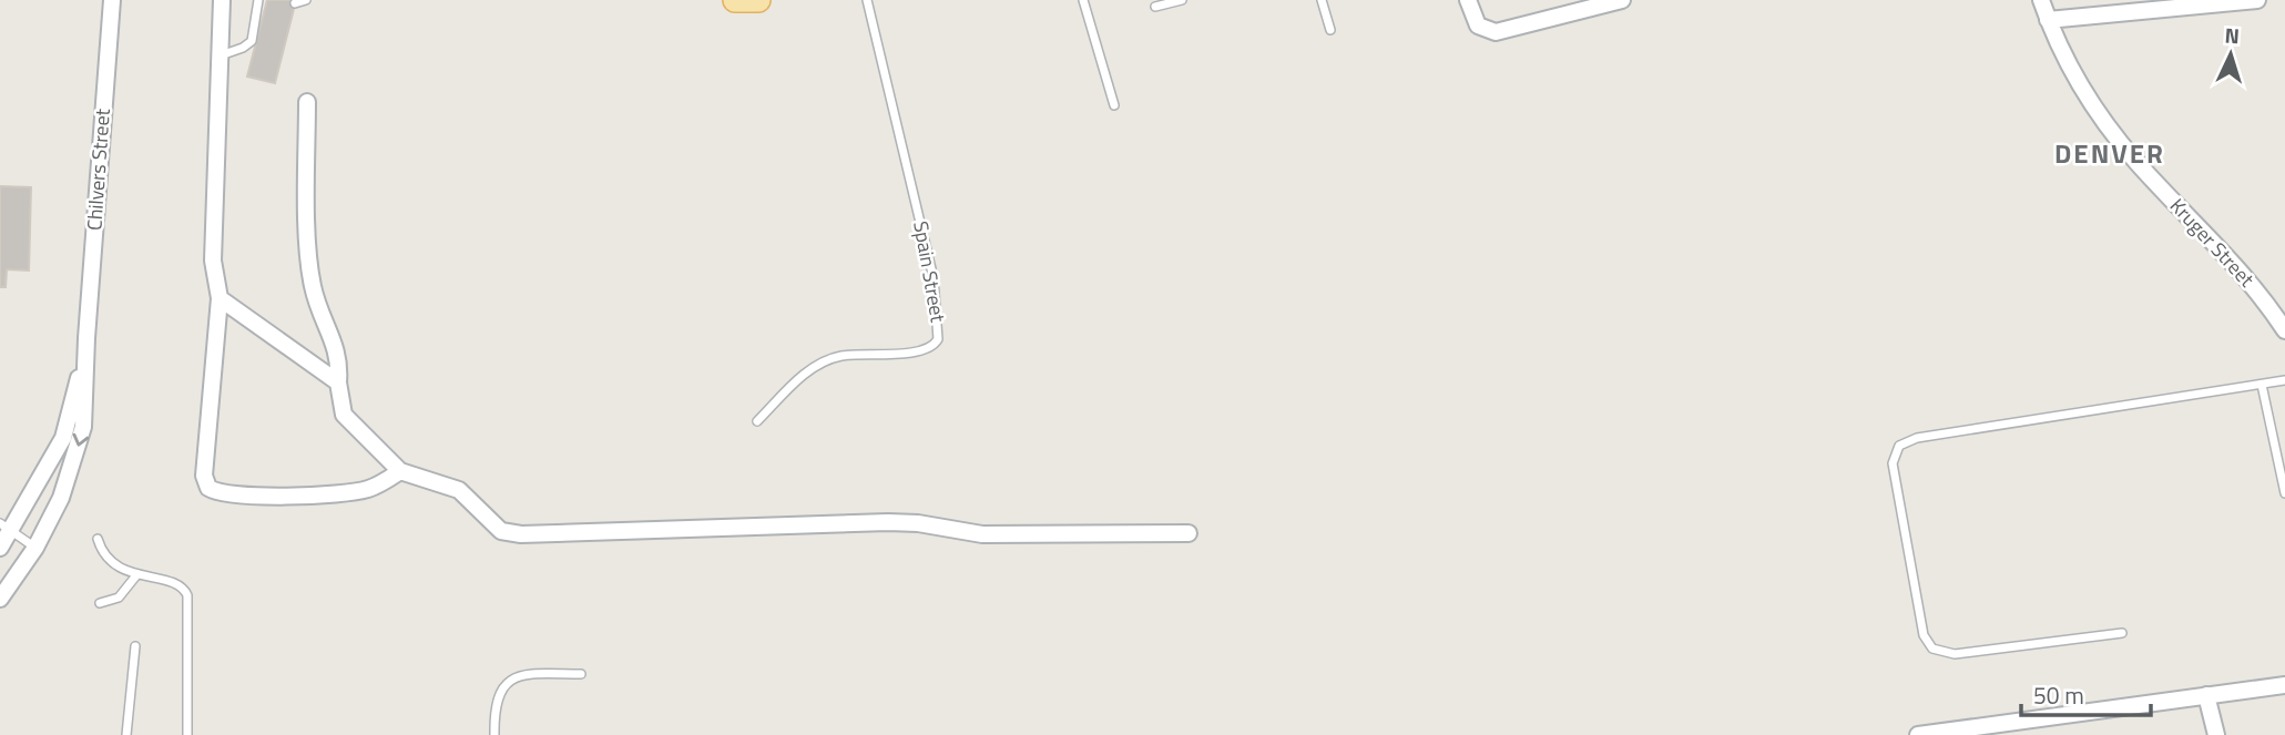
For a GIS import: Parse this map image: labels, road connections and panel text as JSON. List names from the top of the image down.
{
  "streets": {
    "street": ["Chilvers Street", "Kruger Street"],
    "lane": ["Spain Street"]
  },
  "districts": ["DENVER"],
  "scale_bar": "50 m",
  "north": "top"
}
